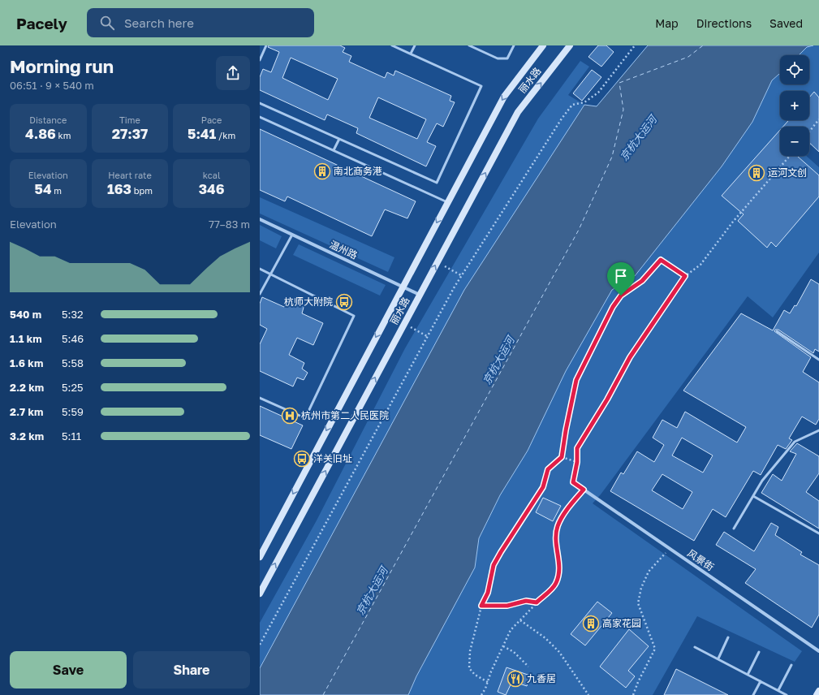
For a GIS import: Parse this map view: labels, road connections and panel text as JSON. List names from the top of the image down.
{
  "streets": {
    "main road": ["丽水路"],
    "street": ["温州路", "风景街"]
  },
  "crossings": [
    ["丽水路", "温州路"]
  ],
  "water": ["京杭大运河"],
  "places": {
    "building": ["南北商务港", "运河文创", "高家花园"],
    "bus stop": ["杭师大附院", "洋关旧址"],
    "hospital": ["杭州市第二人民医院"],
    "restaurant": ["九香居"]
  },
  "page": {
    "header": "Pacely",
    "search": "Search here",
    "nav": ["Map", "Directions", "Saved"],
    "heading": ["Morning run", "06:51 · 9 × 540 m"],
    "map_buttons": ["+", "−"],
    "stats": [
      ["Distance", "4.86 km"],
      ["Time", "27:37"],
      ["Pace", "5:41 /km"],
      ["Elevation", "54 m"],
      ["Heart rate", "163 bpm"],
      ["kcal", "346"]
    ],
    "chart": ["Elevation", "77–83 m"],
    "list": [
      {
        "name": "540 m",
        "note": "5:32"
      },
      {
        "name": "1.1 km",
        "note": "5:46"
      },
      {
        "name": "1.6 km",
        "note": "5:58"
      },
      {
        "name": "2.2 km",
        "note": "5:25"
      },
      {
        "name": "2.7 km",
        "note": "5:59"
      },
      {
        "name": "3.2 km",
        "note": "5:11"
      }
    ],
    "buttons": ["Save", "Share"]
  }
}
